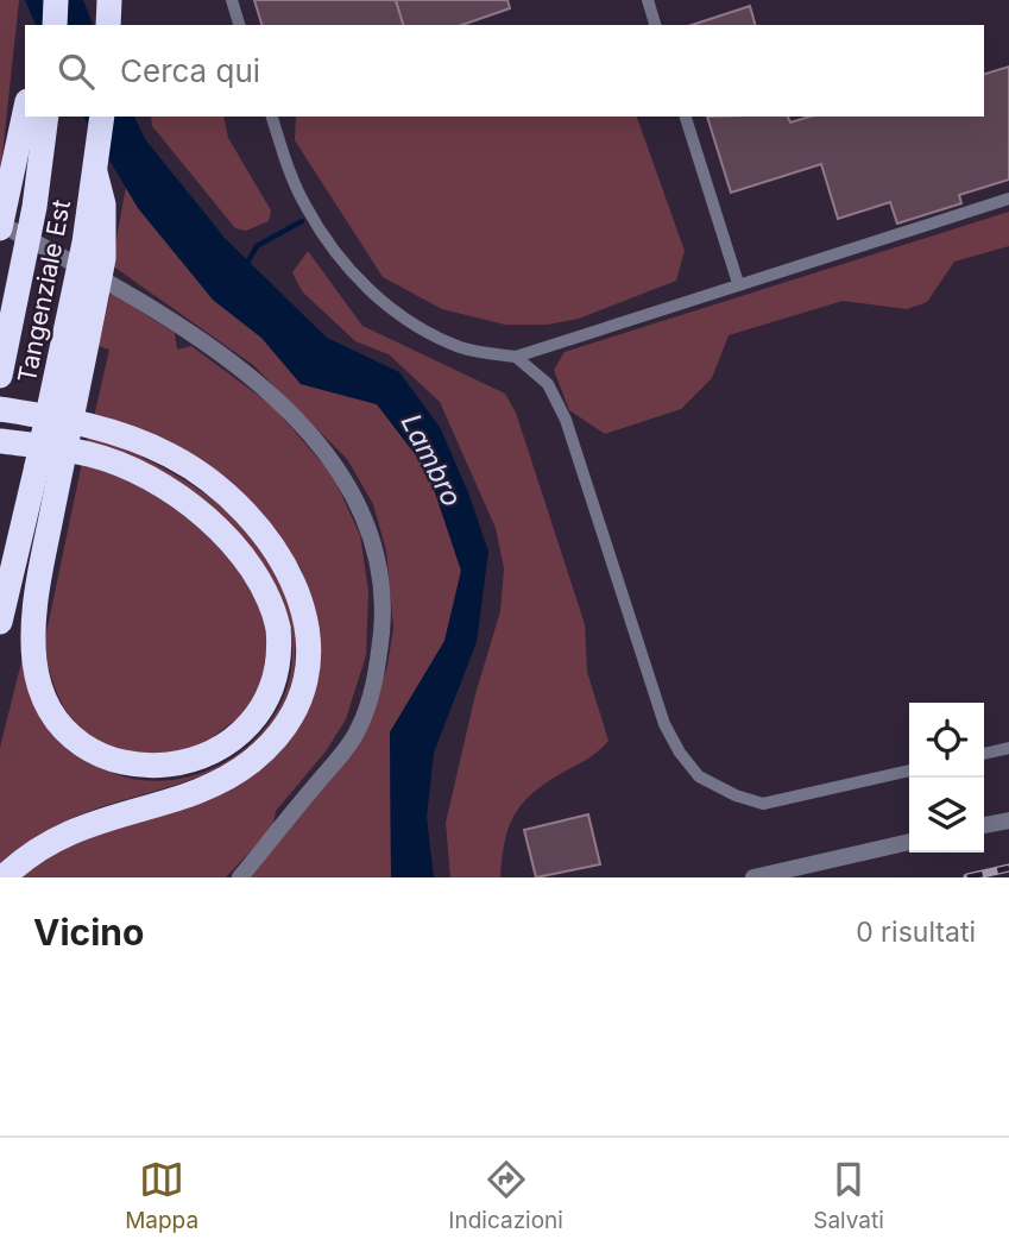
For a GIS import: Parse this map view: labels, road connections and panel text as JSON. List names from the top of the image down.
{
  "streets": {
    "highway": ["Tangenziale Est"]
  },
  "water": ["Lambro"],
  "page": {
    "search": "Cerca qui",
    "heading": ["Vicino", "0 risultati"],
    "nav": ["Mappa", "Indicazioni", "Salvati"]
  }
}
